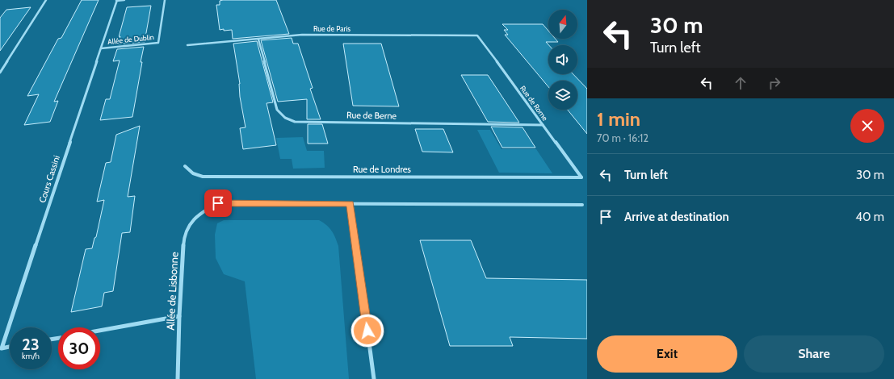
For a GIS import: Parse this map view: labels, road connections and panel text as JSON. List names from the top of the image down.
{
  "streets": {
    "street": [
      "Rue de Paris",
      "Allée de Dublin",
      "Rue de Rome",
      "Rue de Berne",
      "Rue de Londres",
      "Cours Cassini",
      "Allée de Lisbonne"
    ]
  },
  "crossings": [
    ["Rue de Paris", "Rue de Rome"],
    ["Rue de Paris", "Rue de Berne"],
    ["Allée de Dublin", "Cours Cassini"],
    ["Rue de Rome", "Rue de Berne"],
    ["Rue de Rome", "Rue de Londres"]
  ],
  "north": "top",
  "page": {
    "turn": ["30 m", "Turn left"],
    "heading": ["1 min", "70 m · 16:12"],
    "list": [
      {
        "name": "Turn left",
        "value": "30 m"
      },
      {
        "name": "Arrive at destination",
        "value": "40 m"
      }
    ],
    "speed": "23 km/h",
    "limit": "30",
    "buttons": ["Exit", "Share"]
  }
}
